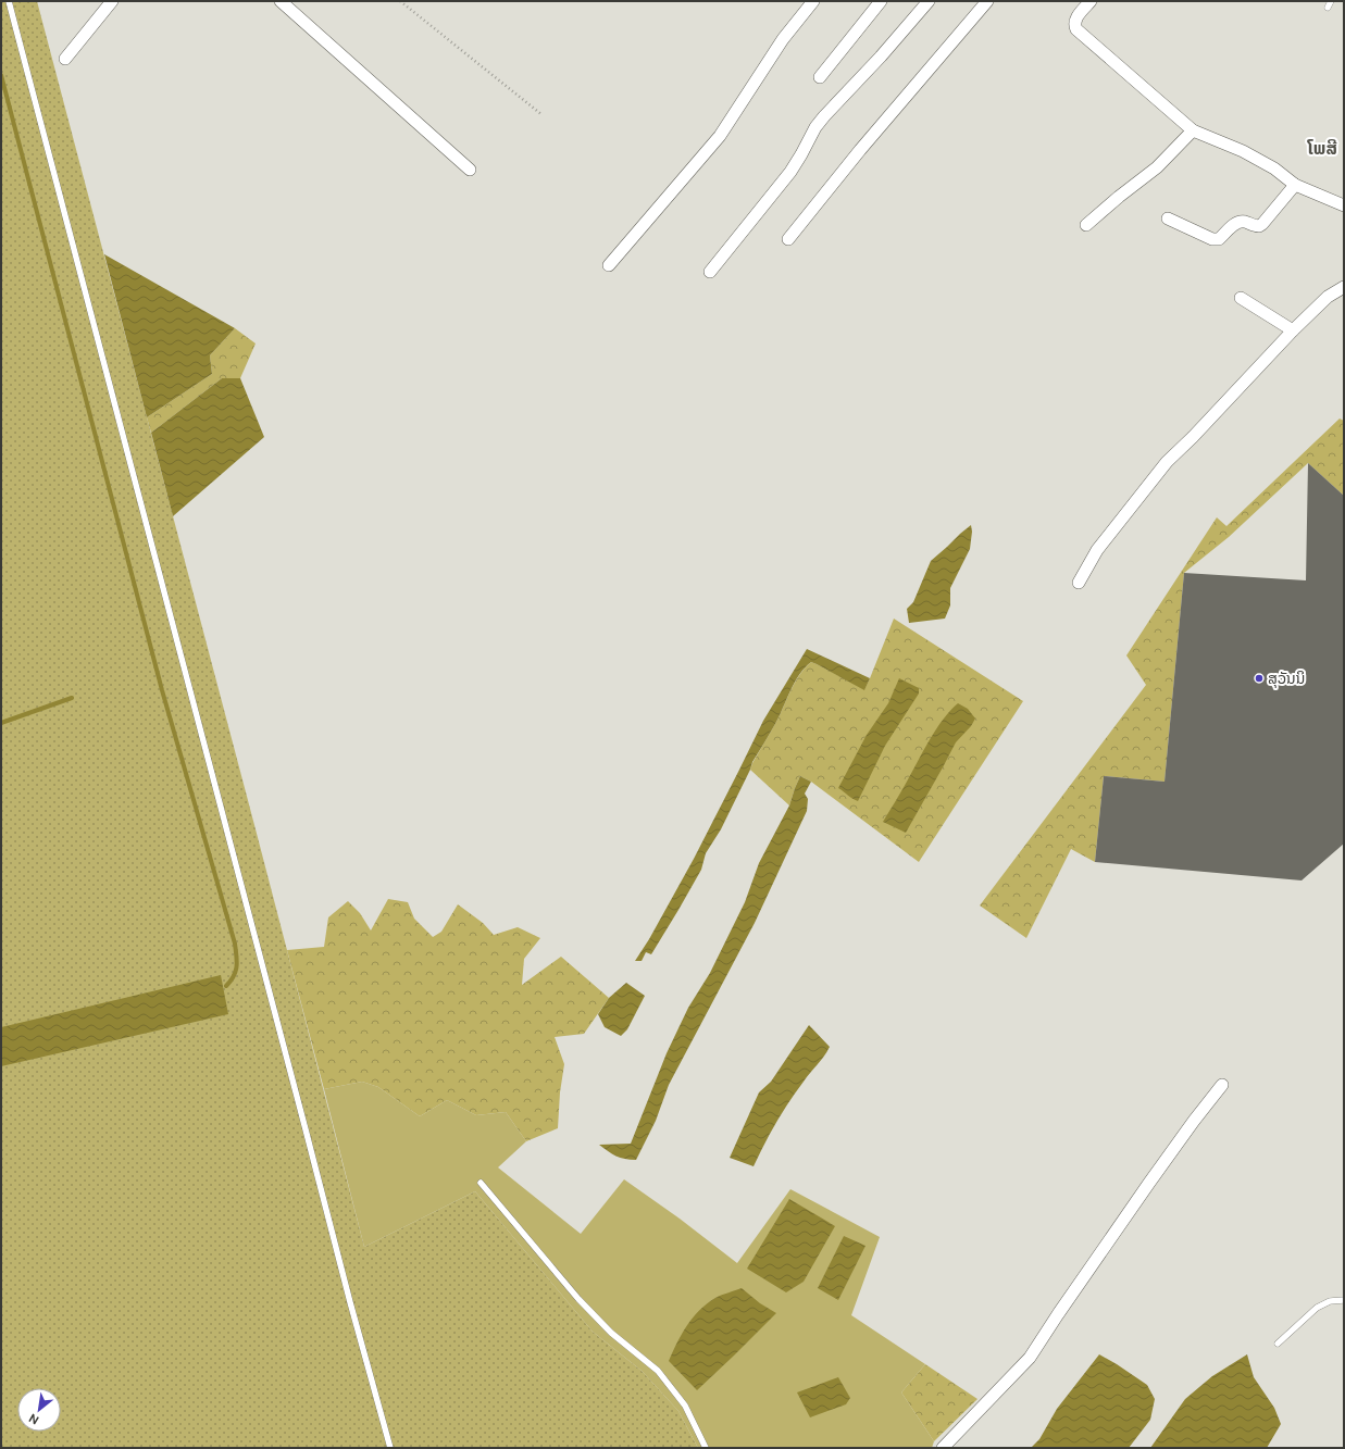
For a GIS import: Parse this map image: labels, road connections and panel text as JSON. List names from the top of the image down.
{
  "districts": ["ໂພສີ"],
  "places": ["ສຸວັນນິ"],
  "north": "bottom left"
}
